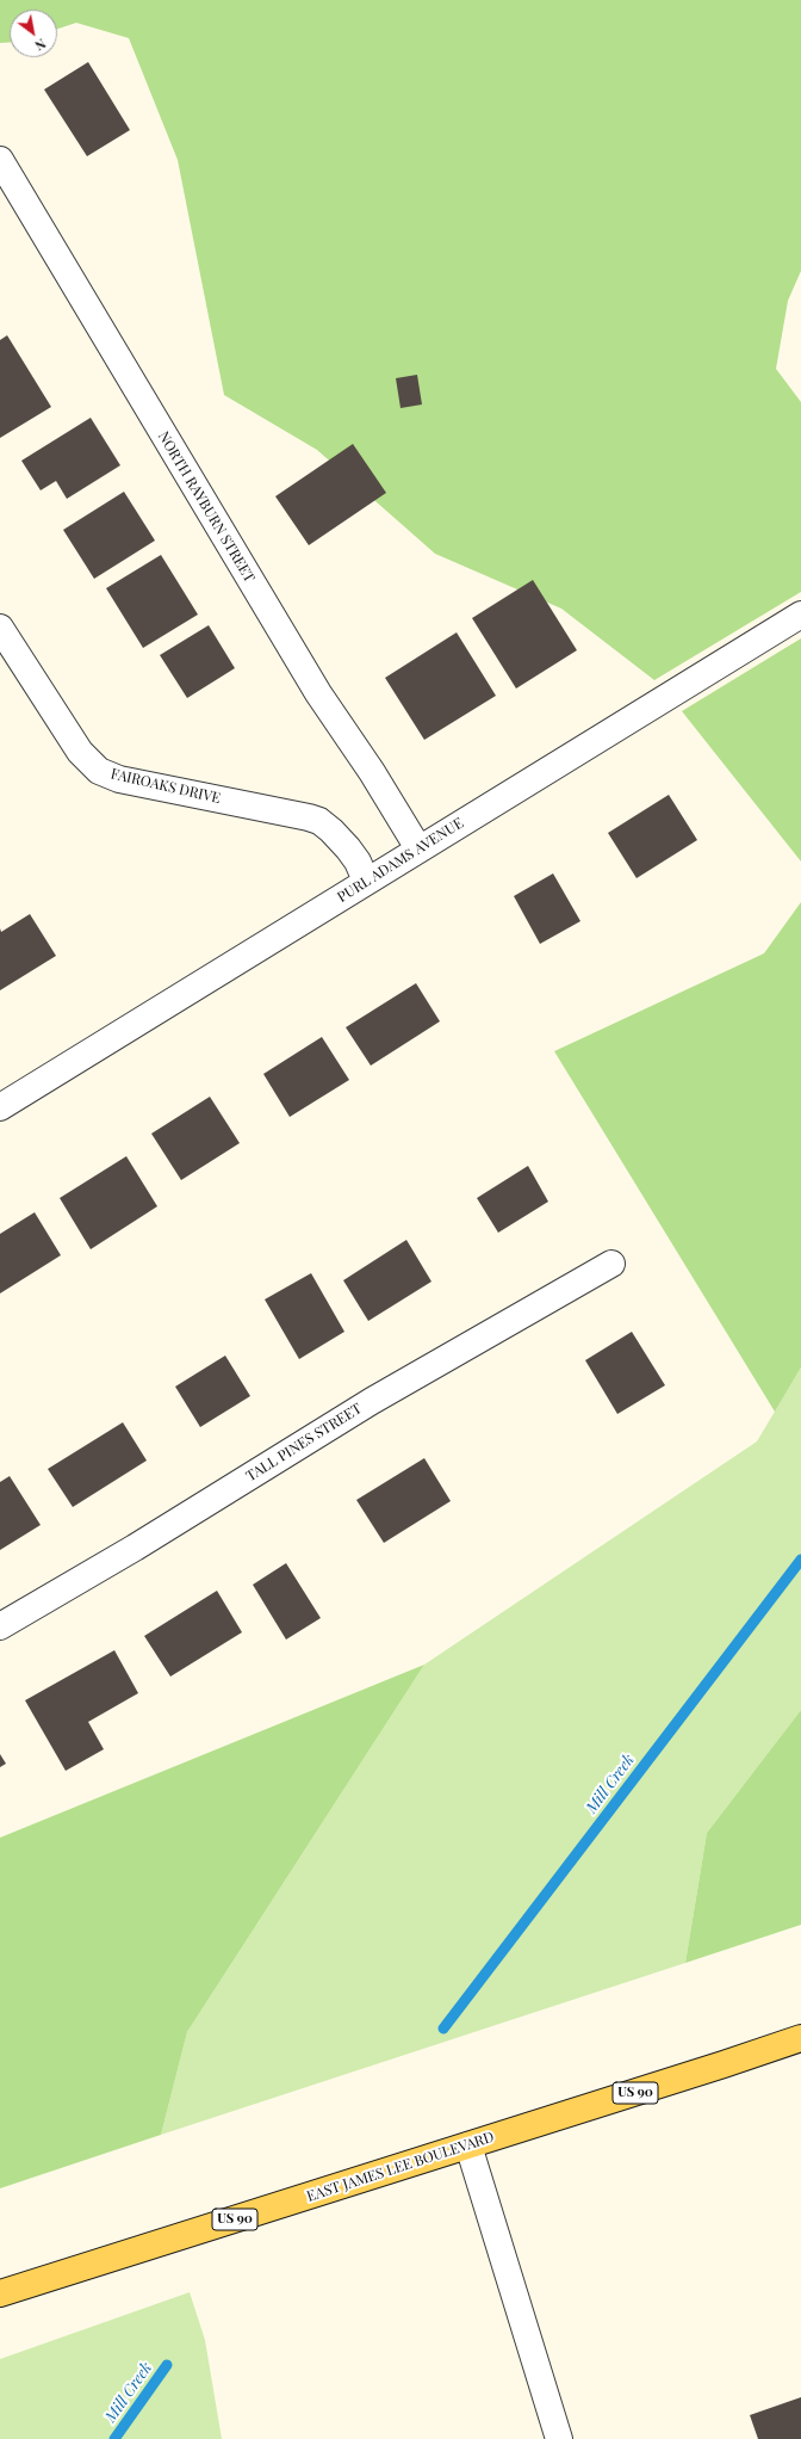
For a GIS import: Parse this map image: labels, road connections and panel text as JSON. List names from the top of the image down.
{
  "streets": {
    "main road": ["US 90", "EAST JAMES LEE BOULEVARD"],
    "street": [
      "NORTH RAYBURN STREET",
      "FAIROAKS DRIVE",
      "PURL ADAMS AVENUE",
      "TALL PINES STREET"
    ]
  },
  "crossings": [
    ["NORTH RAYBURN STREET", "PURL ADAMS AVENUE"],
    ["FAIROAKS DRIVE", "PURL ADAMS AVENUE"]
  ],
  "water": ["Mill Creek"],
  "north": "bottom right"
}
